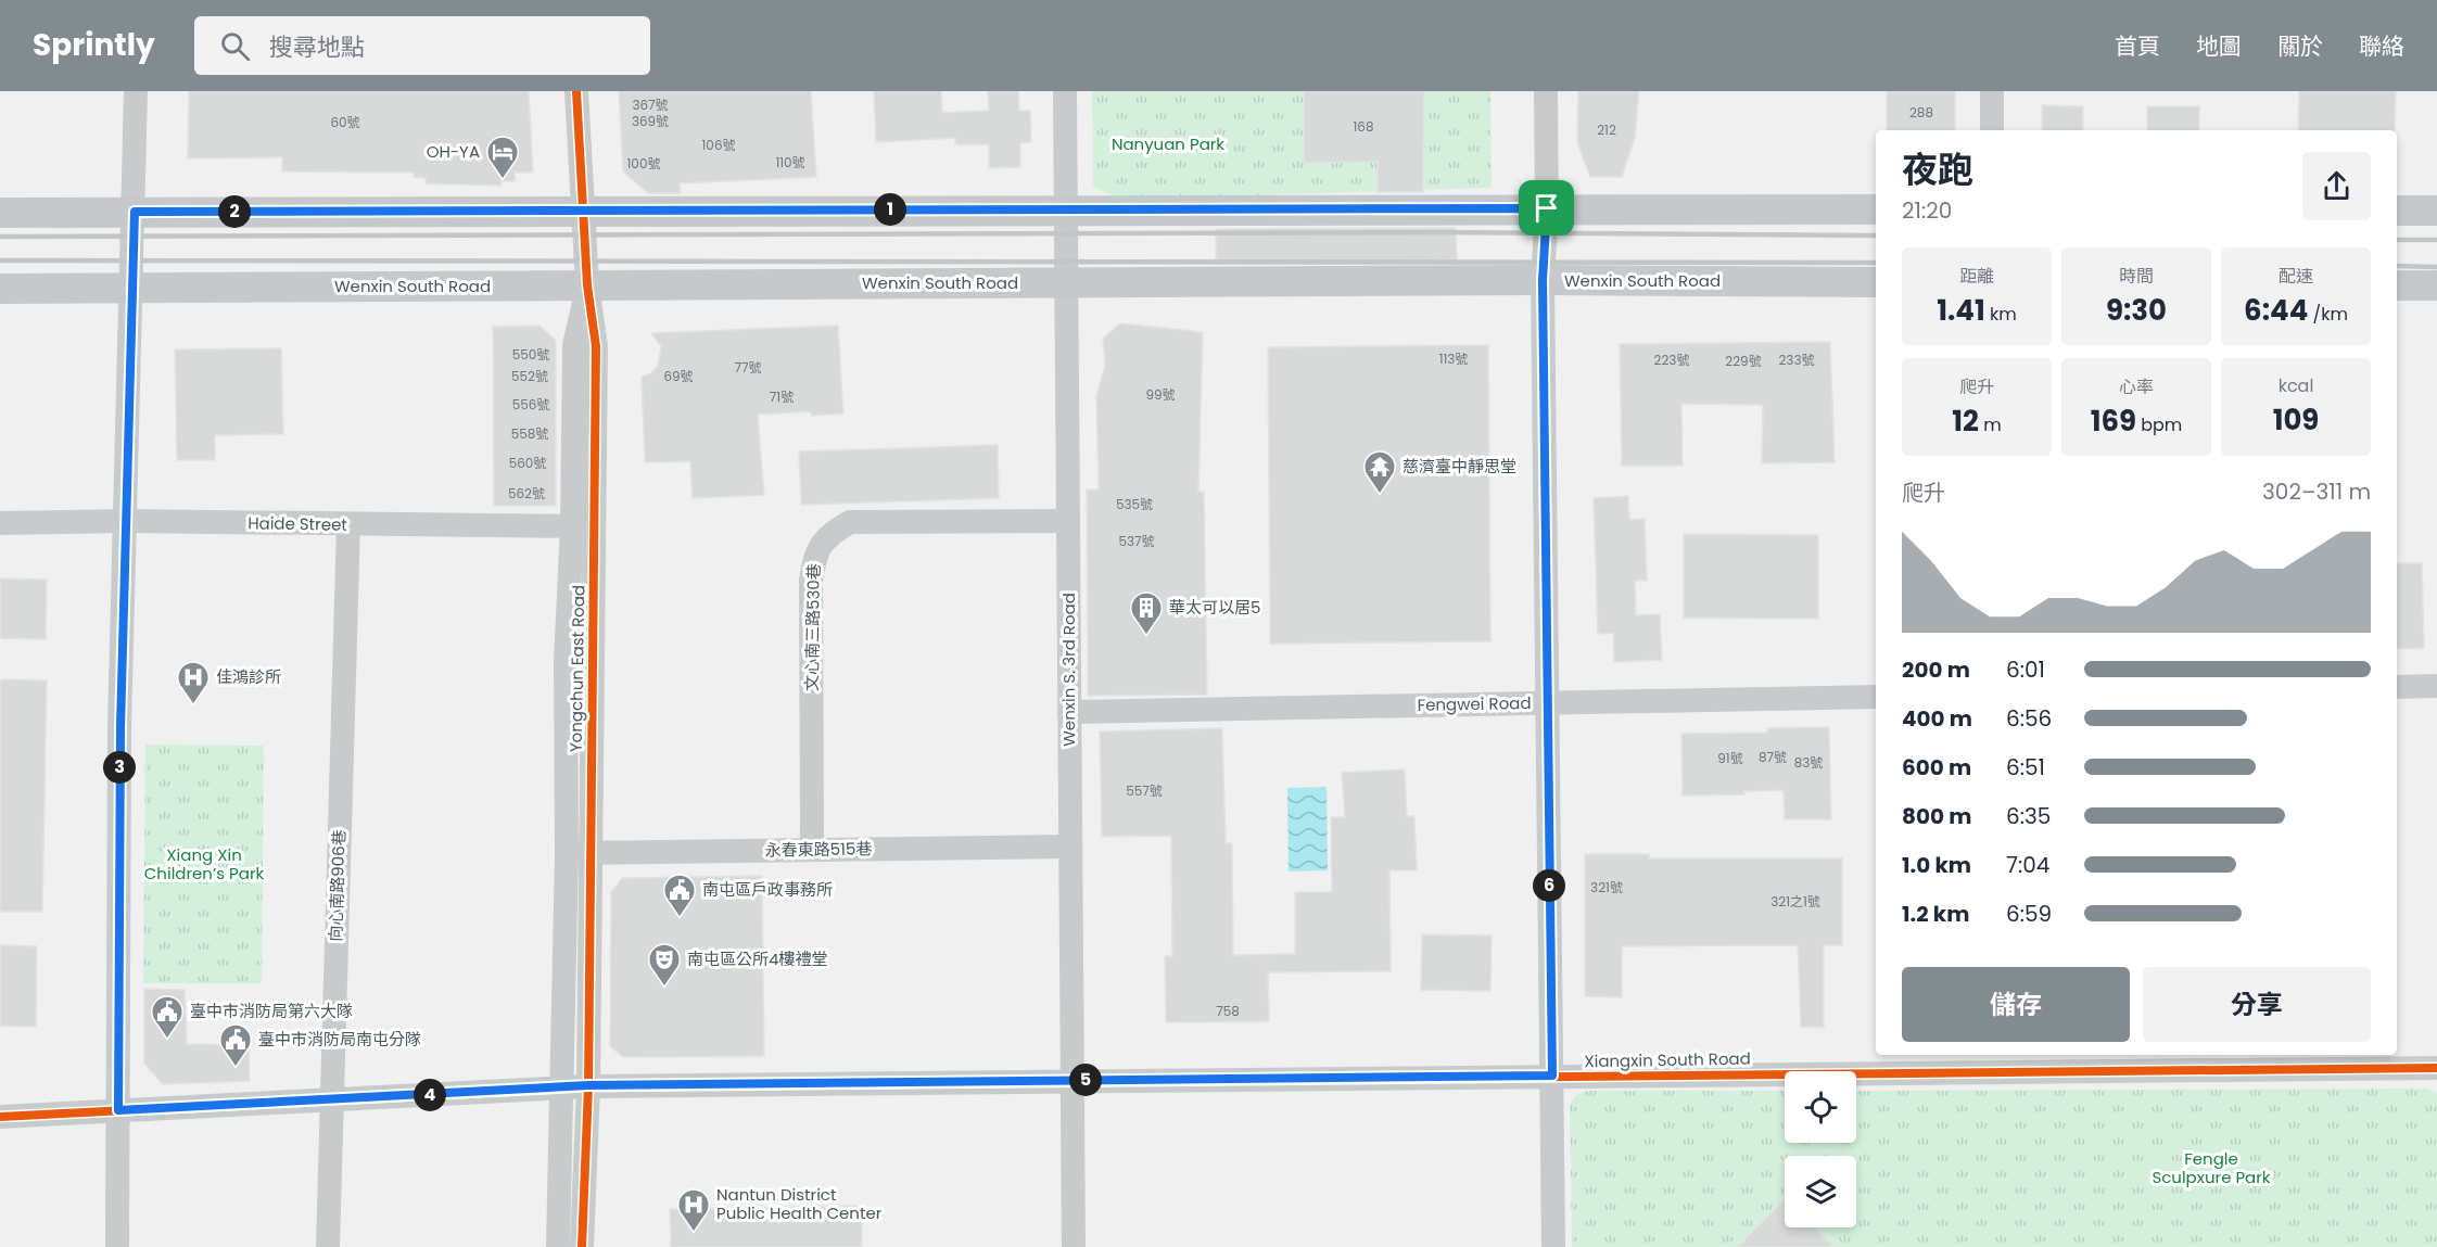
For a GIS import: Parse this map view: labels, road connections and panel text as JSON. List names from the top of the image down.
{
  "streets": {
    "main road": ["Wenxin South Road"],
    "street": [
      "Haide Street",
      "文心南三路530巷",
      "Yongchun East Road",
      "Wenxin S. 3rd Road",
      "Fengwei Road",
      "永春東路515巷",
      "向心南路906巷",
      "Xiangxin South Road"
    ]
  },
  "crossings": [
    ["Wenxin South Road", "Yongchun East Road"],
    ["Wenxin South Road", "Wenxin S. 3rd Road"],
    ["Haide Street", "Yongchun East Road"],
    ["Haide Street", "向心南路906巷"],
    ["文心南三路530巷", "Wenxin S. 3rd Road"],
    ["文心南三路530巷", "永春東路515巷"],
    ["Yongchun East Road", "永春東路515巷"],
    ["Yongchun East Road", "Xiangxin South Road"],
    ["Wenxin S. 3rd Road", "Fengwei Road"],
    ["Wenxin S. 3rd Road", "永春東路515巷"],
    ["Wenxin S. 3rd Road", "Xiangxin South Road"],
    ["向心南路906巷", "Xiangxin South Road"]
  ],
  "parks": ["Nanyuan Park", "Xiang Xin Children’s Park", "Fengle Sculpxure Park"],
  "places": {
    "hotel": ["OH-YA"],
    "temple": ["慈濟臺中靜思堂"],
    "building": ["華太可以居5"],
    "hospital": ["佳鴻診所", "Nantun District Public Health Center"],
    "public building": ["南屯區戶政事務所", "臺中市消防局第六大隊", "臺中市消防局南屯分隊"],
    "theatre": ["南屯區公所4樓禮堂"]
  },
  "house_numbers": [
    "367號",
    "288",
    "369號",
    "60號",
    "168",
    "212",
    "106號",
    "110號",
    "100號",
    "550號",
    "113號",
    "223號",
    "233號",
    "229號",
    "77號",
    "552號",
    "69號",
    "99號",
    "71號",
    "556號",
    "558號",
    "560號",
    "562號",
    "535號",
    "537號",
    "87號",
    "91號",
    "83號",
    "557號",
    "321號",
    "321之1號",
    "758"
  ],
  "page": {
    "header": "Sprintly",
    "search": "搜尋地點",
    "nav": [
      "首頁",
      "地圖",
      "關於",
      "聯絡"
    ],
    "heading": ["夜跑", "21:20"],
    "pins": [
      "1",
      "2",
      "3",
      "6",
      "5",
      "4"
    ],
    "stats": [
      ["距離", "1.41 km"],
      ["時間", "9:30"],
      ["配速", "6:44 /km"],
      ["爬升", "12 m"],
      ["心率", "169 bpm"],
      ["kcal", "109"]
    ],
    "chart": ["爬升", "302–311 m"],
    "list": [
      {
        "name": "200 m",
        "note": "6:01"
      },
      {
        "name": "400 m",
        "note": "6:56"
      },
      {
        "name": "600 m",
        "note": "6:51"
      },
      {
        "name": "800 m",
        "note": "6:35"
      },
      {
        "name": "1.0 km",
        "note": "7:04"
      },
      {
        "name": "1.2 km",
        "note": "6:59"
      }
    ],
    "buttons": ["儲存", "分享"]
  }
}
